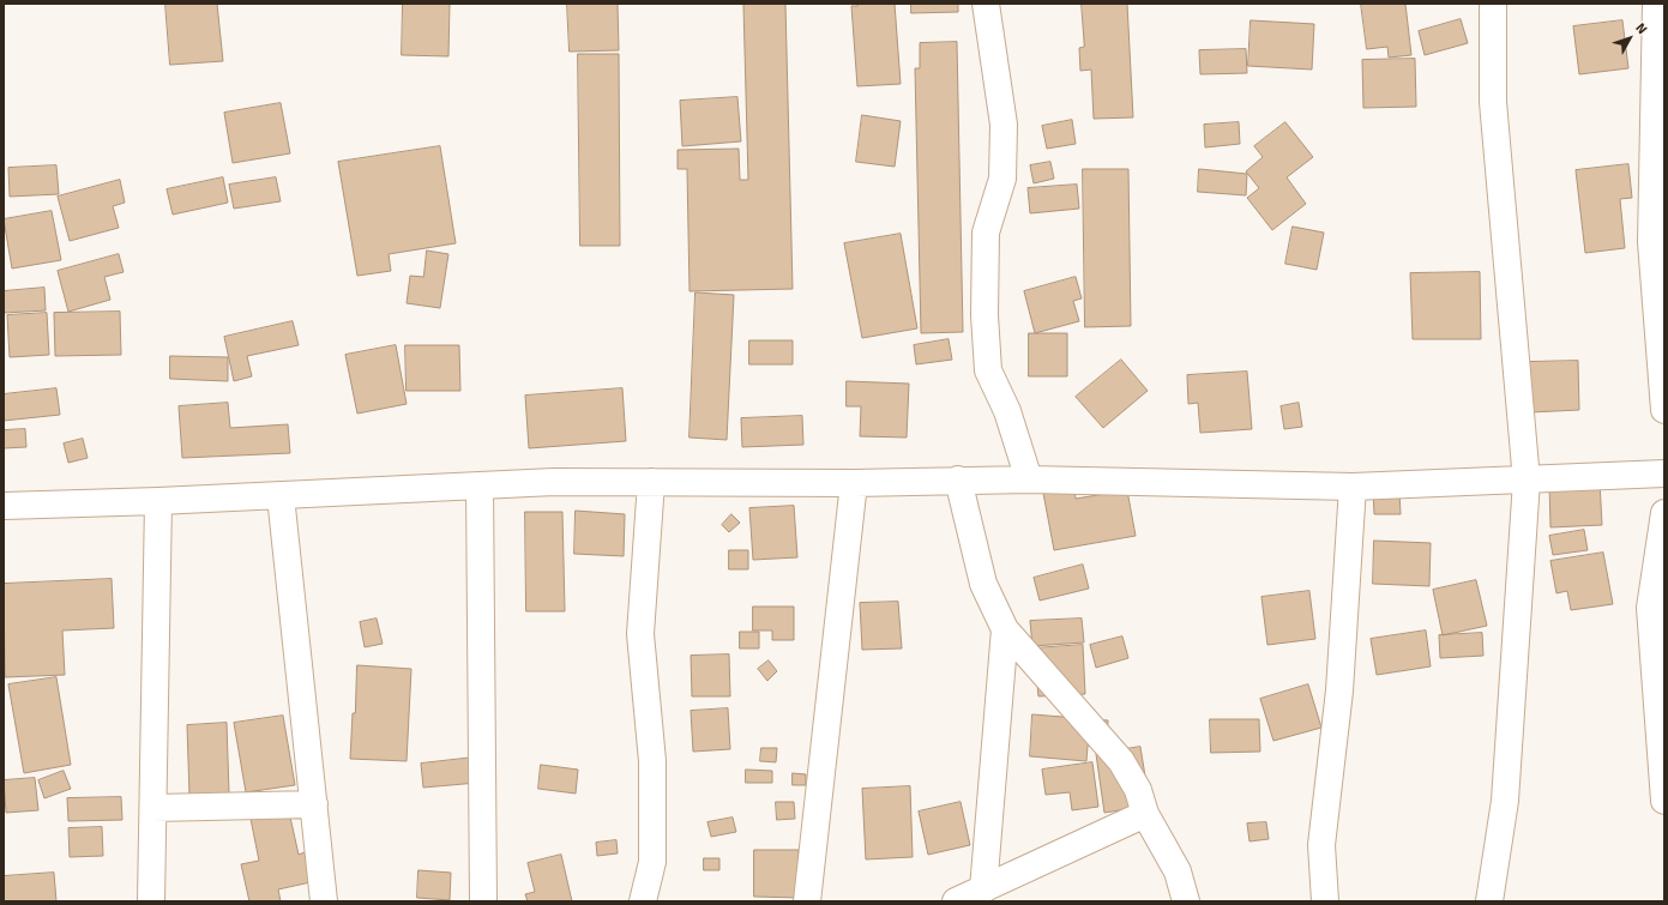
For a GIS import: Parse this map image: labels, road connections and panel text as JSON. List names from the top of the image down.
{
  "north": "top right"
}
